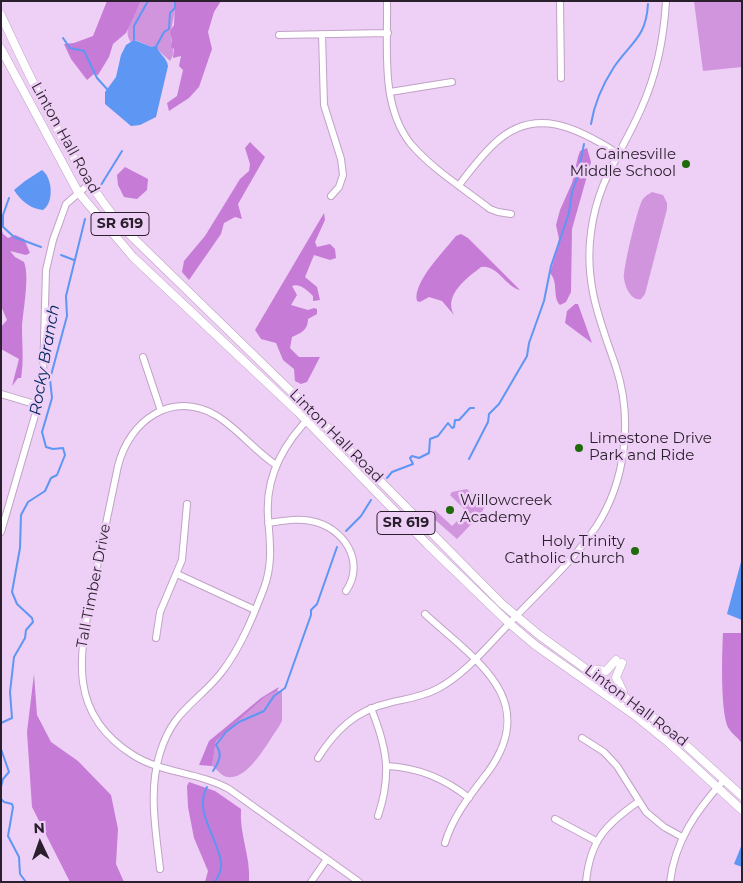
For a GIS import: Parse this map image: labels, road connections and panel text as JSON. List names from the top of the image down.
{
  "streets": {
    "main road": ["Linton Hall Road", "SR 619"],
    "street": ["Tall Timber Drive"]
  },
  "water": ["Rocky Branch"],
  "places": [
    "Gainesville Middle School",
    "Limestone Drive Park and Ride",
    "Willowcreek Academy",
    "Holy Trinity Catholic Church"
  ],
  "north": "top"
}
